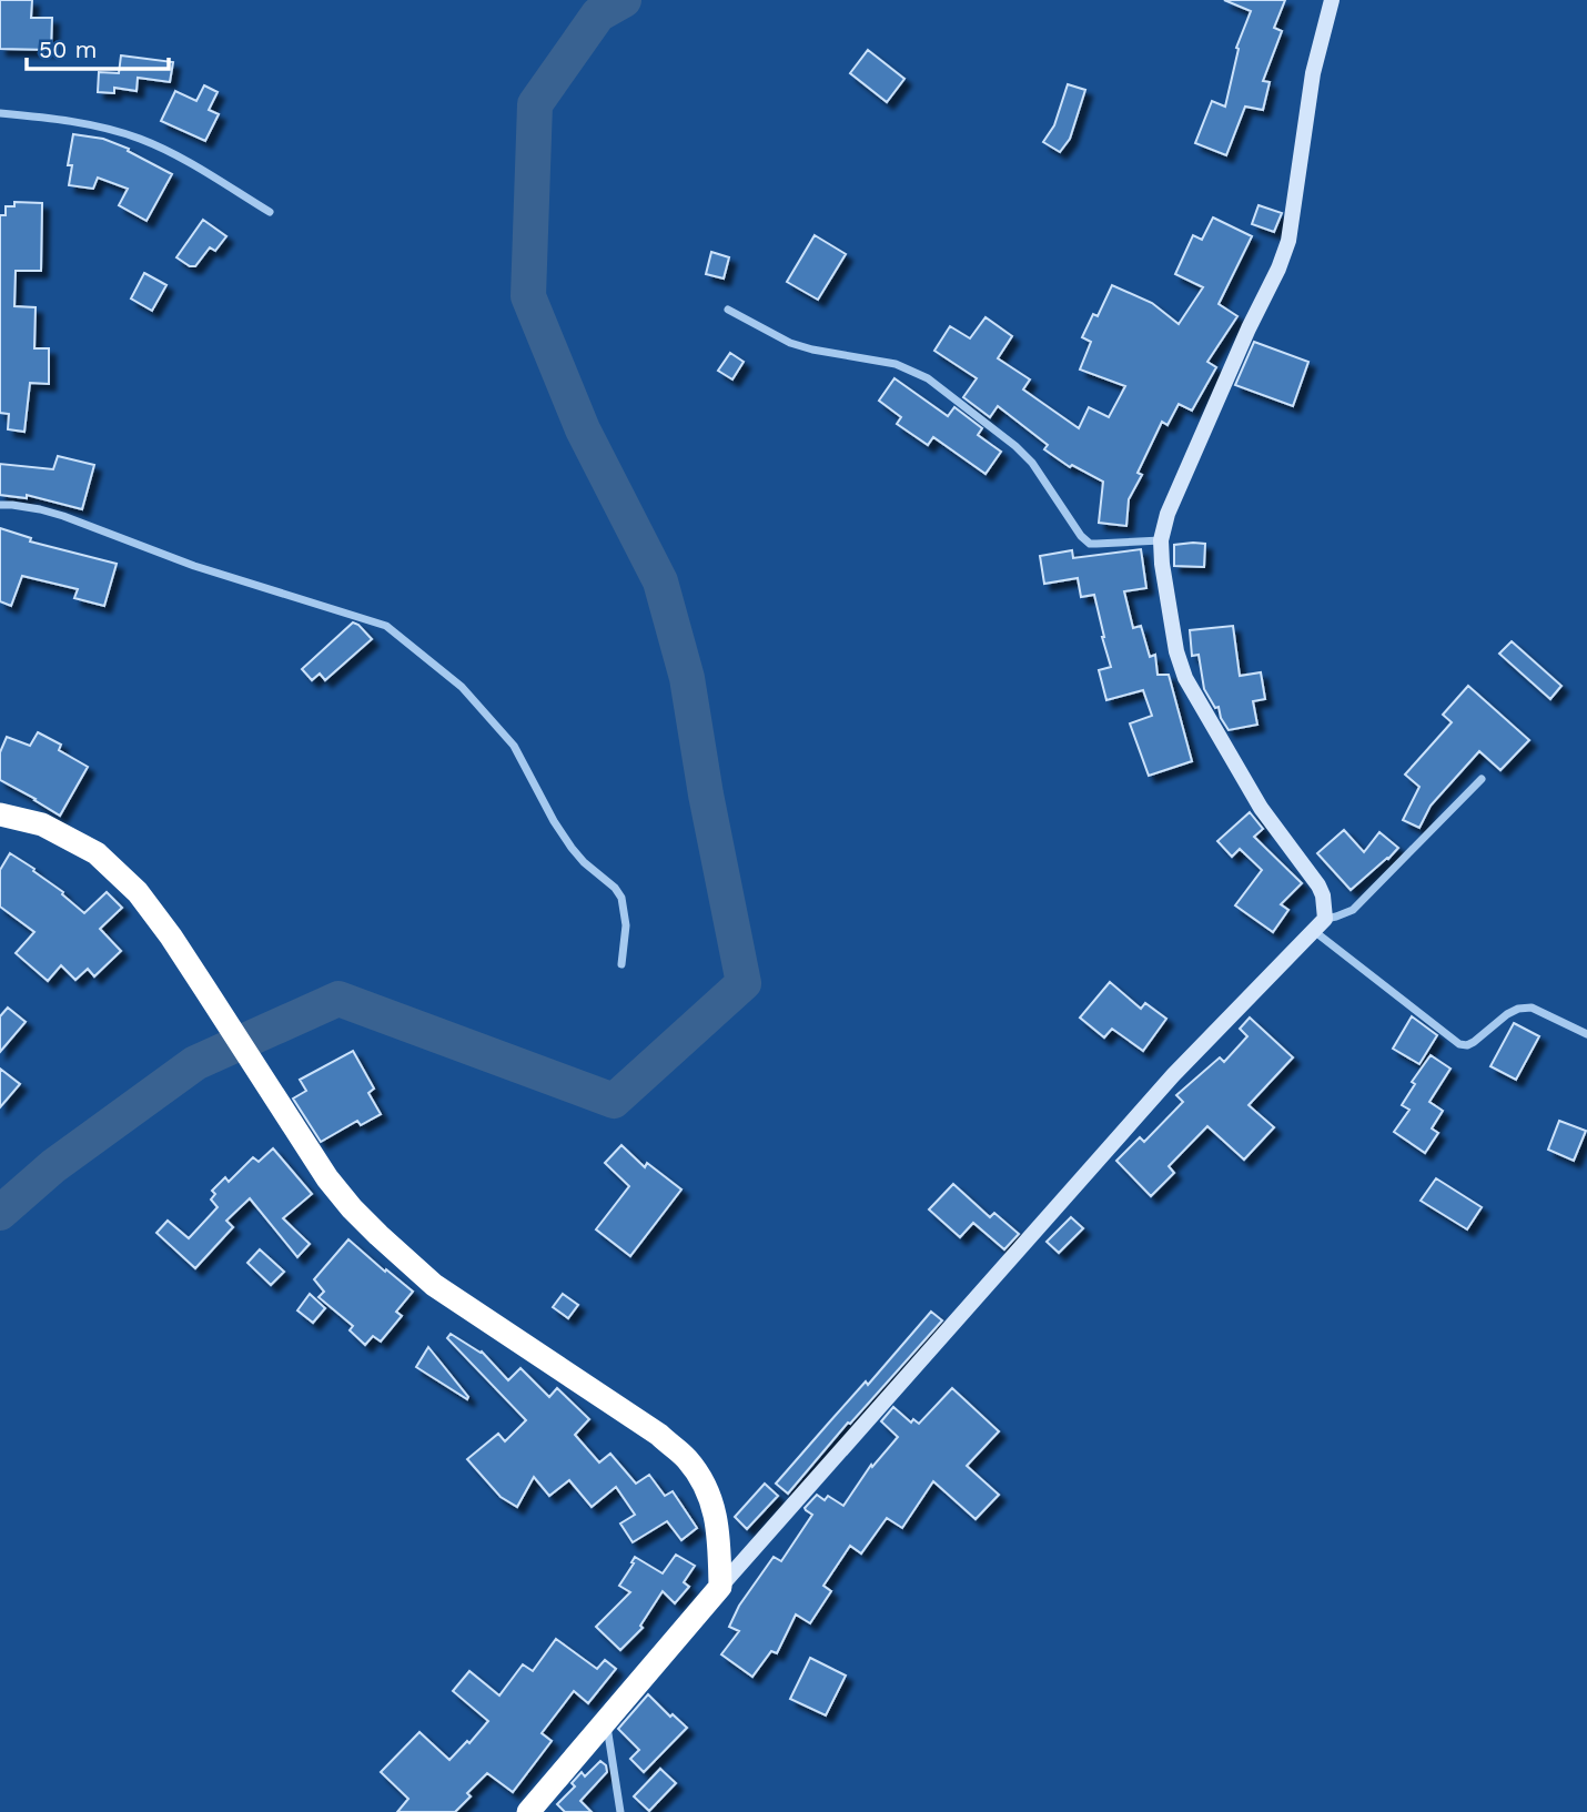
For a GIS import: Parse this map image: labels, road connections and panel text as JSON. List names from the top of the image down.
{
  "scale_bar": "50 m"
}
